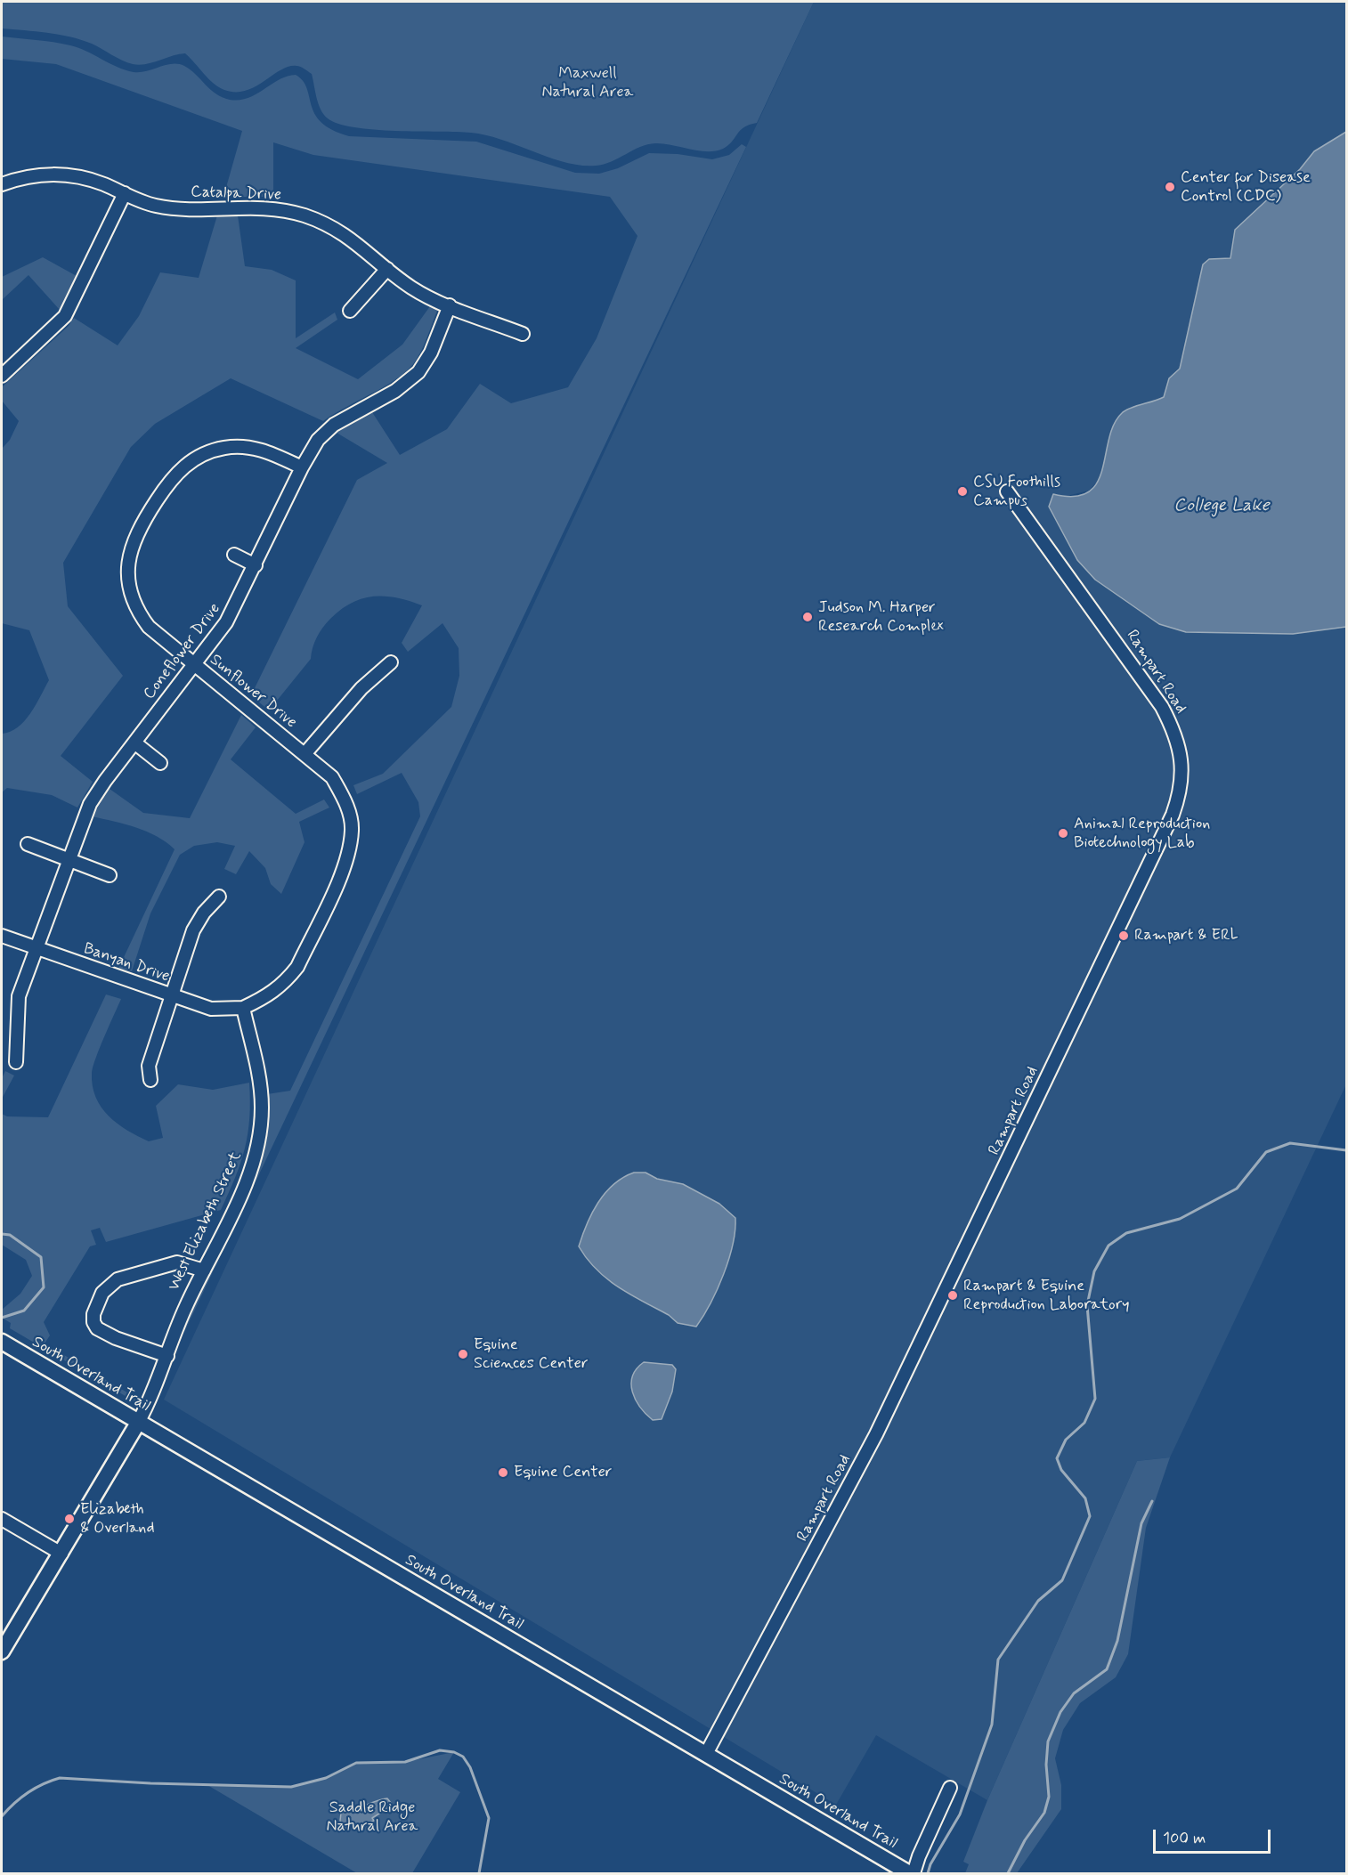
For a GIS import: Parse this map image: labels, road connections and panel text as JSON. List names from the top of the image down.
{
  "streets": {
    "main road": ["West Elizabeth Street", "South Overland Trail"],
    "street": [
      "Catalpa Drive",
      "Coneflower Drive",
      "Rampart Road",
      "Sunflower Drive",
      "Banyan Drive"
    ]
  },
  "crossings": [
    ["Catalpa Drive", "Coneflower Drive"],
    ["Coneflower Drive", "Sunflower Drive"],
    ["Coneflower Drive", "Banyan Drive"],
    ["Rampart Road", "South Overland Trail"],
    ["Banyan Drive", "West Elizabeth Street"],
    ["West Elizabeth Street", "South Overland Trail"]
  ],
  "water": ["College Lake"],
  "parks": ["Maxwell Natural Area", "Saddle Ridge Natural Area"],
  "places": [
    "Center for Disease Control (CDC)",
    "CSU Foothills Campus",
    "Judson M. Harper Research Complex",
    "Animal Reproduction Biotechnology Lab",
    "Rampart & ERL",
    "Rampart & Equine Reproduction Laboratory",
    "Equine Sciences Center",
    "Equine Center",
    "Elizabeth & Overland"
  ],
  "scale_bar": "100 m"
}
